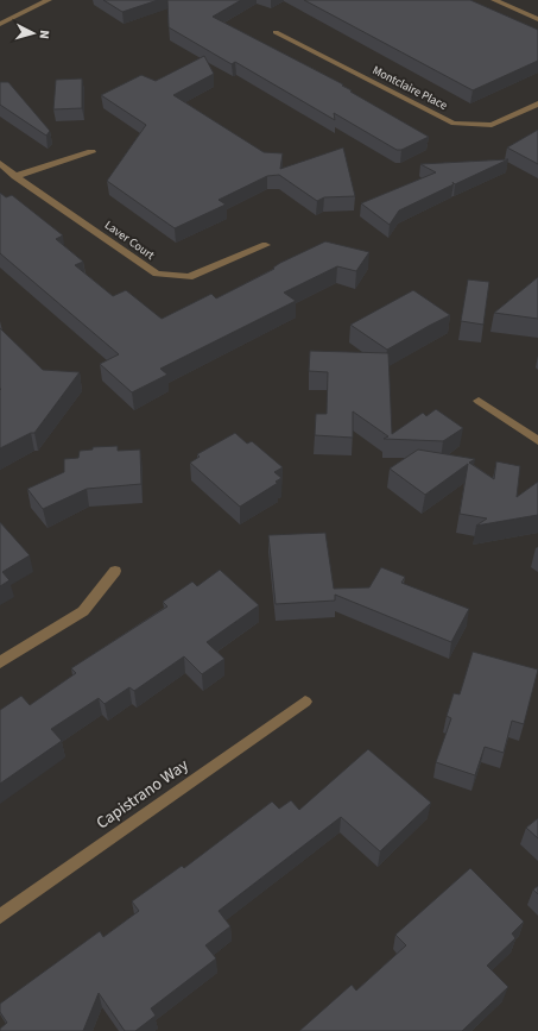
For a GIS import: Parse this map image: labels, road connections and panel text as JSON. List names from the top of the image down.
{
  "streets": {
    "street": ["Montclaire Place", "Laver Court", "Capistrano Way"]
  },
  "north": "right"
}
